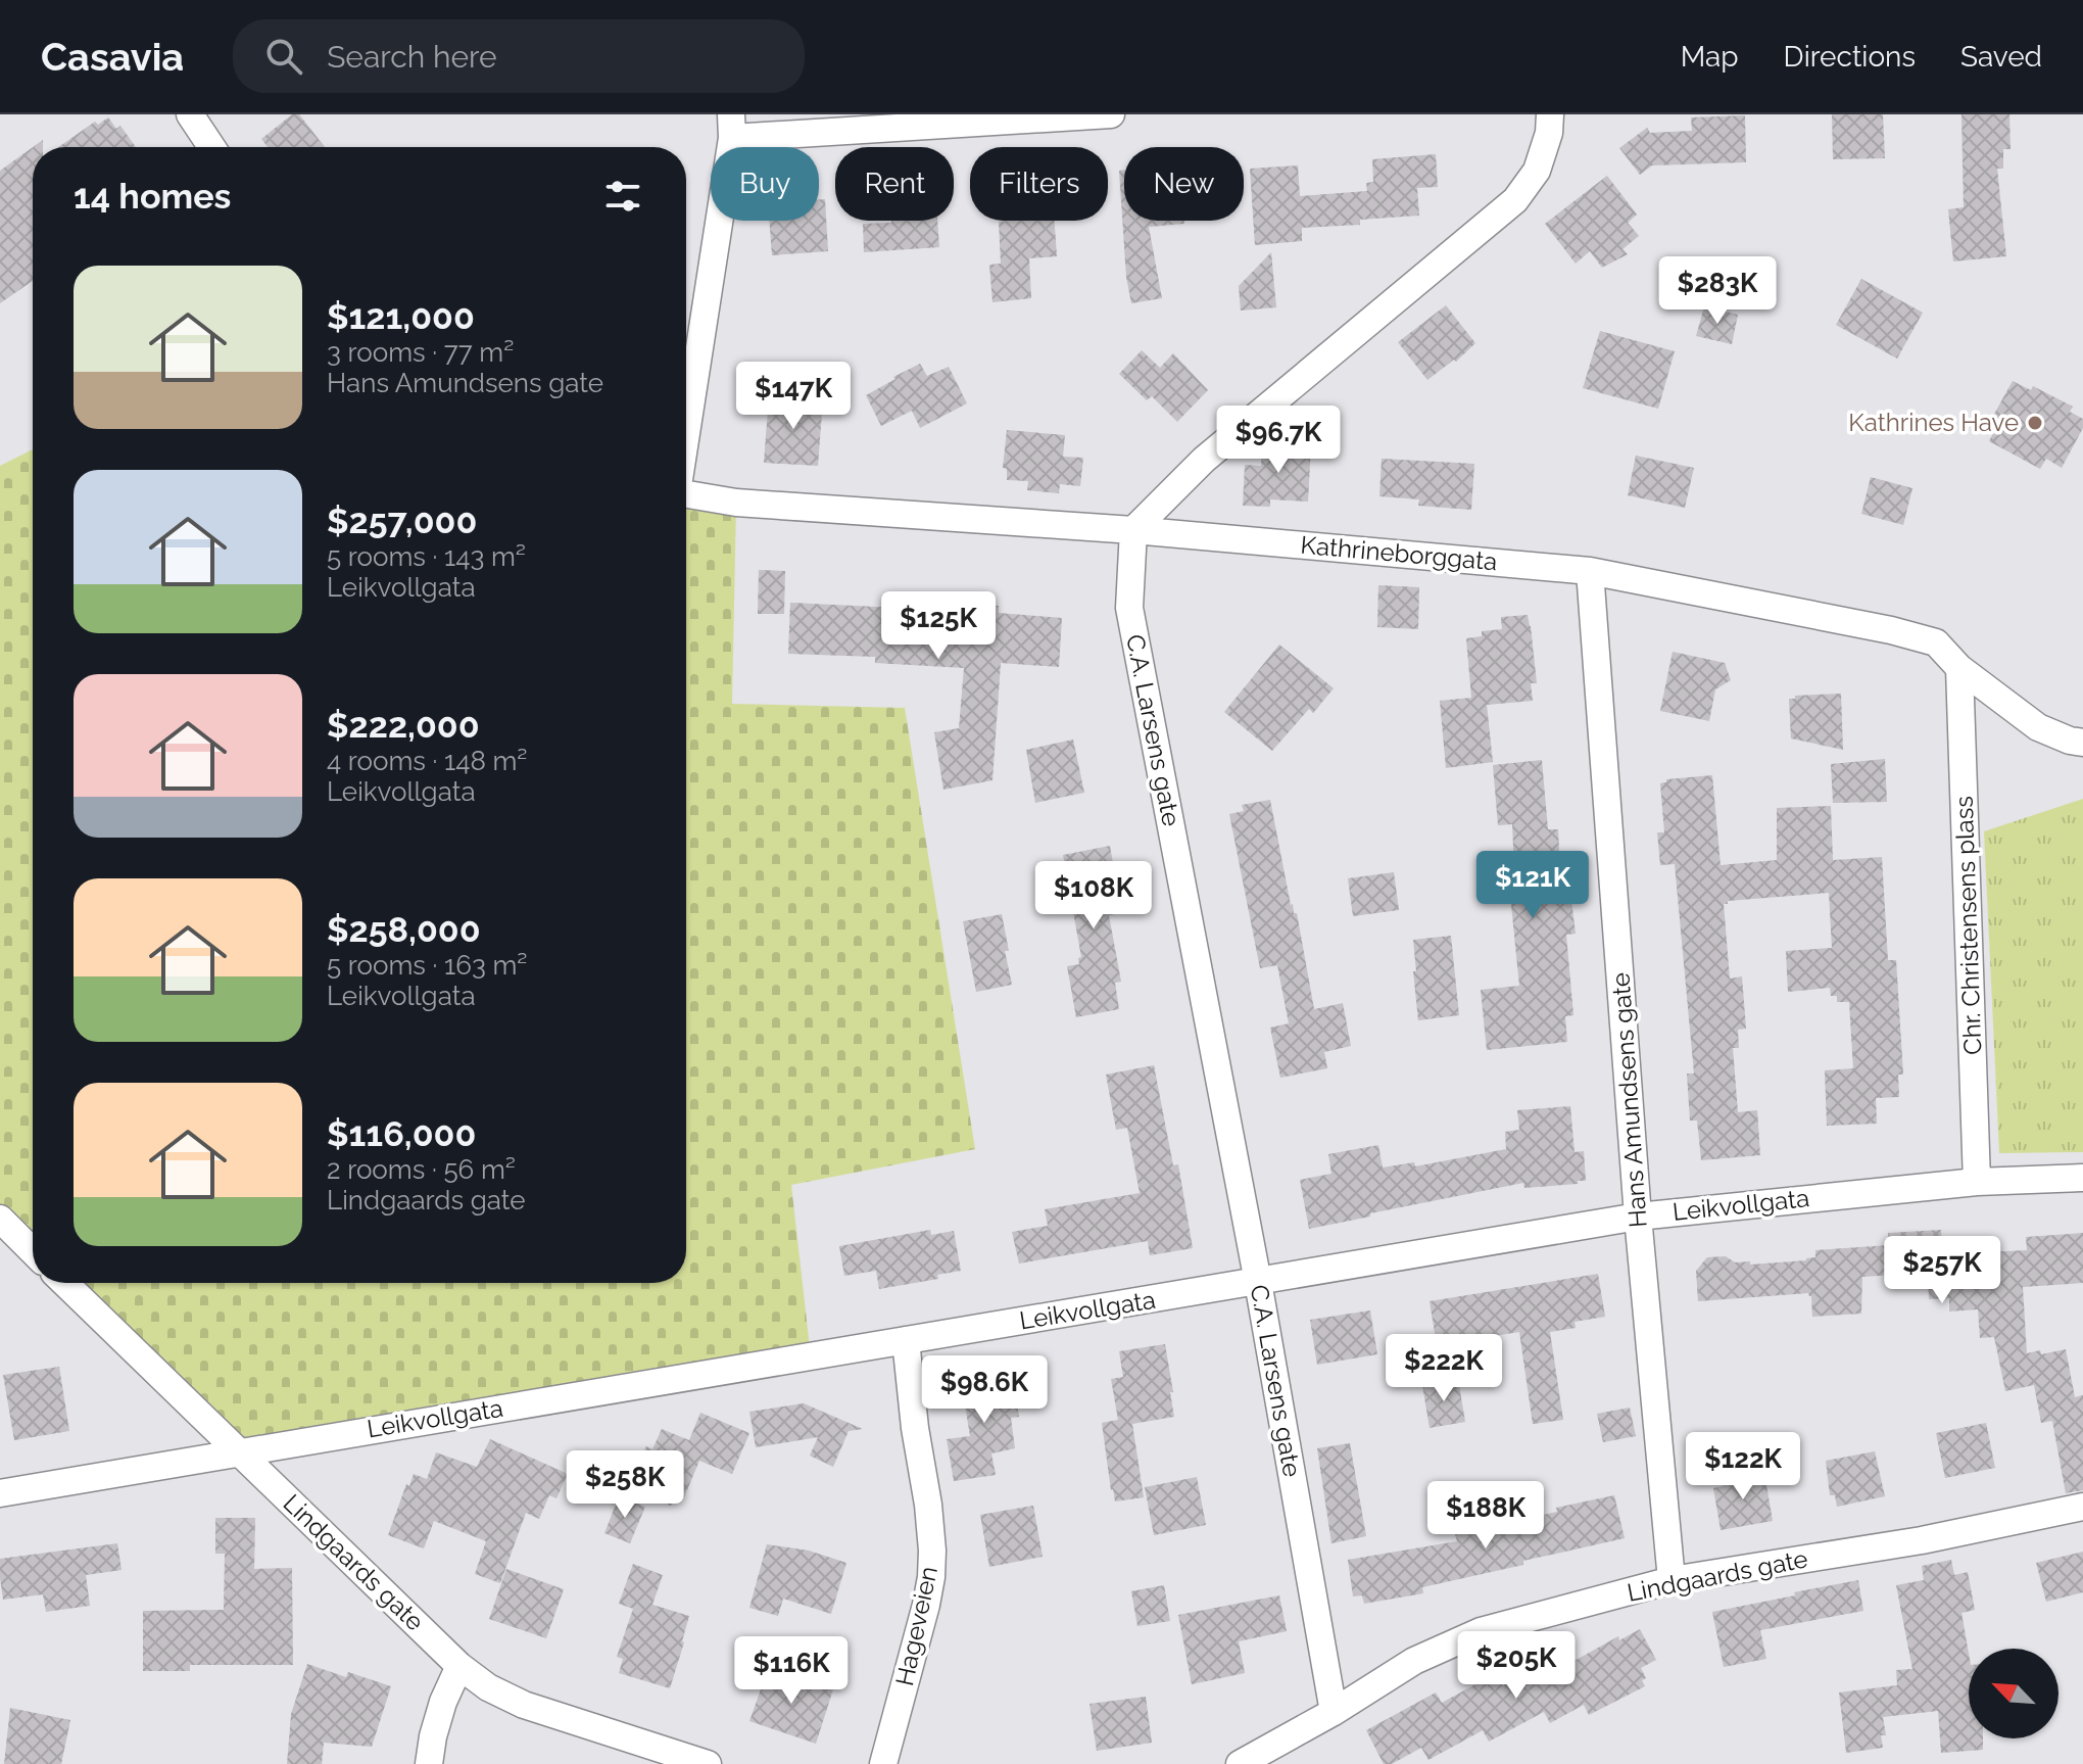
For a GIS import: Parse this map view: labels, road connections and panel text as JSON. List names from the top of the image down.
{
  "streets": {
    "street": [
      "Kathrineborggata",
      "C.A. Larsens gate",
      "Chr. Christensens plass",
      "Hans Amundsens gate",
      "Leikvollgata",
      "Lindgaards gate",
      "Hageveien"
    ]
  },
  "crossings": [
    ["Kathrineborggata", "C.A. Larsens gate"],
    ["Kathrineborggata", "Chr. Christensens plass"],
    ["Kathrineborggata", "Hans Amundsens gate"],
    ["C.A. Larsens gate", "Leikvollgata"],
    ["C.A. Larsens gate", "Lindgaards gate"],
    ["Chr. Christensens plass", "Leikvollgata"],
    ["Hans Amundsens gate", "Leikvollgata"],
    ["Hans Amundsens gate", "Lindgaards gate"],
    ["Leikvollgata", "Lindgaards gate"],
    ["Leikvollgata", "Hageveien"]
  ],
  "places": ["Kathrines Have"],
  "north": "top left",
  "page": {
    "header": "Casavia",
    "search": "Search here",
    "nav": ["Map", "Directions", "Saved"],
    "chip": [
      "Buy",
      "Rent",
      "Filters",
      "New"
    ],
    "heading": "14 homes",
    "list": [
      {
        "name": "$121,000",
        "note": "3 rooms · 77 m² · Hans Amundsens gate"
      },
      {
        "name": "$257,000",
        "note": "5 rooms · 143 m² · Leikvollgata"
      },
      {
        "name": "$222,000",
        "note": "4 rooms · 148 m² · Leikvollgata"
      },
      {
        "name": "$258,000",
        "note": "5 rooms · 163 m² · Leikvollgata"
      },
      {
        "name": "$116,000",
        "note": "2 rooms · 56 m² · Lindgaards gate"
      }
    ],
    "price": [
      "$283K",
      "$147K",
      "$96.7K",
      "$125K",
      "$121K",
      "$108K",
      "$257K",
      "$222K",
      "$98.6K",
      "$122K",
      "$258K",
      "$188K",
      "$205K",
      "$116K"
    ]
  }
}
